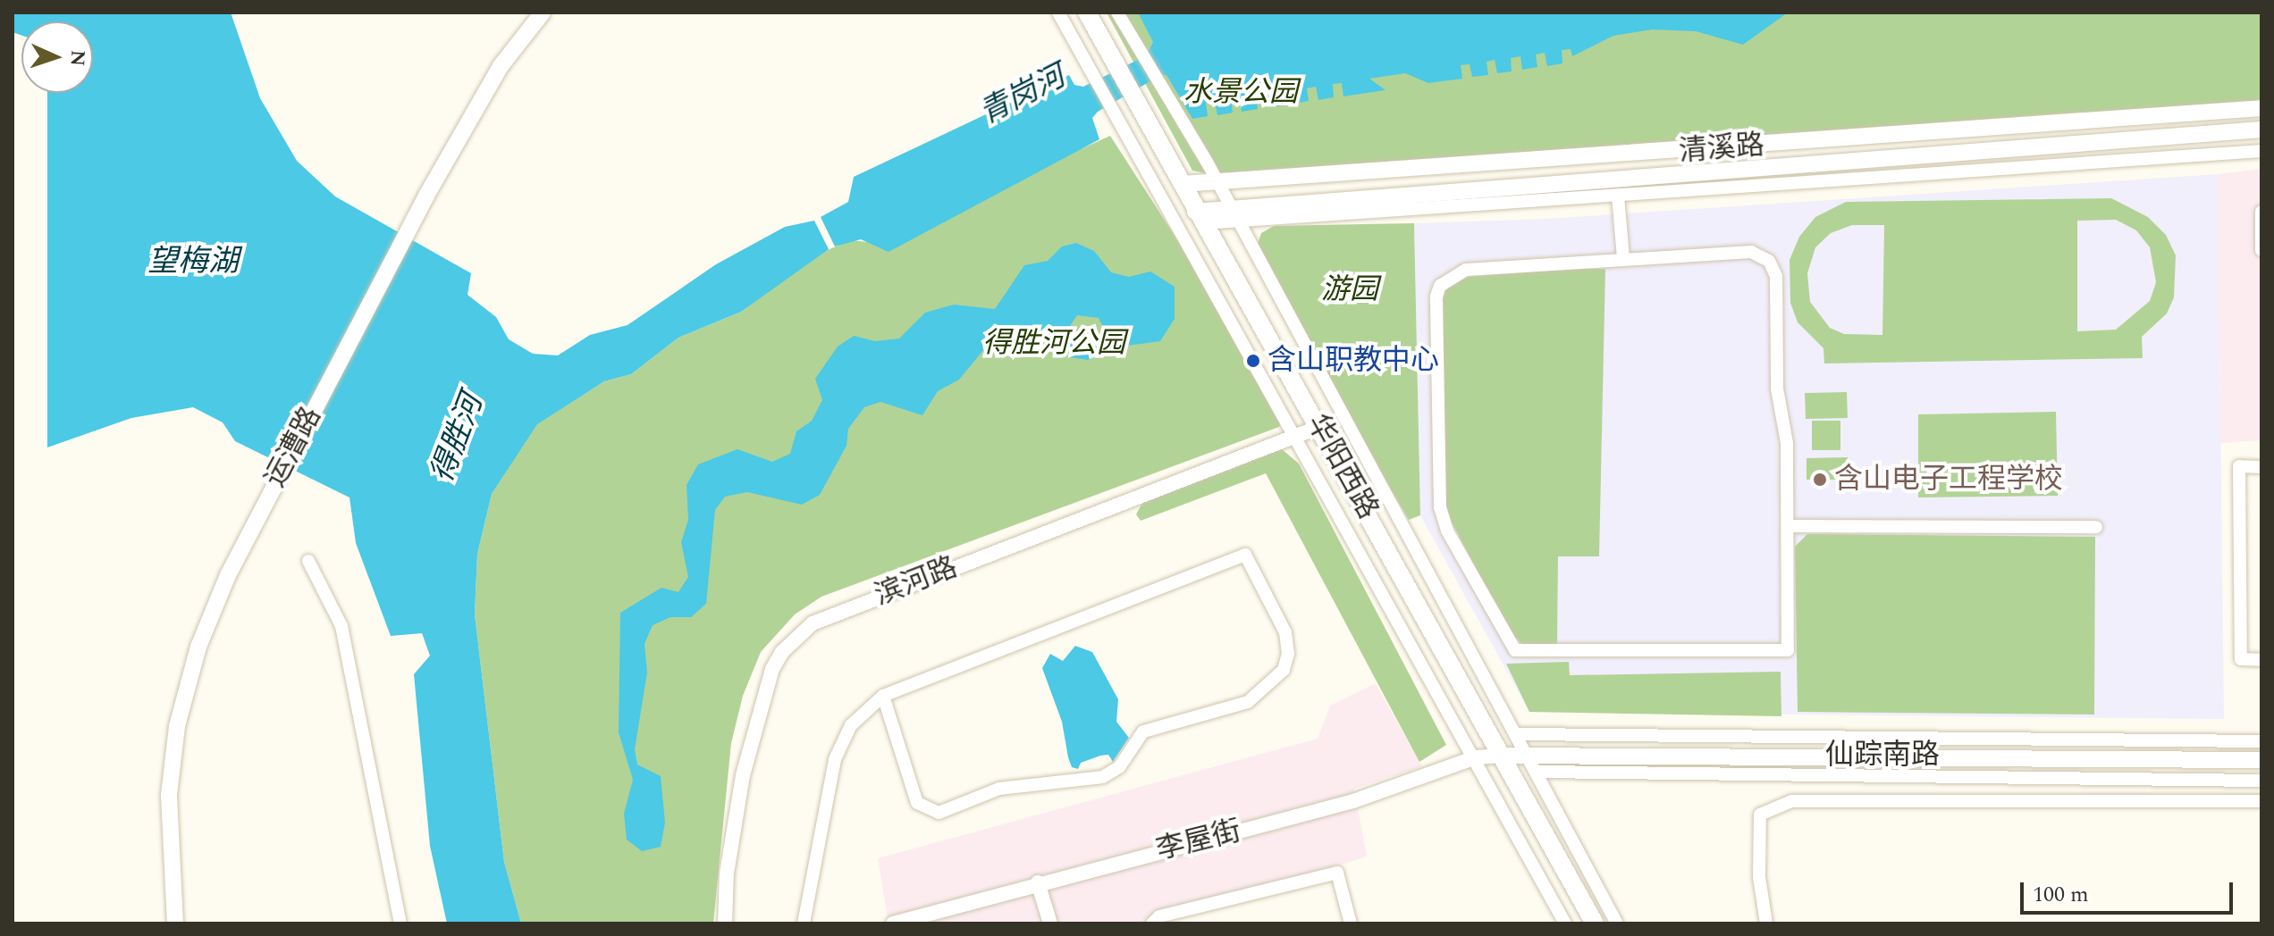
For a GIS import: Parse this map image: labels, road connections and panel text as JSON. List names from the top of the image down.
{
  "streets": {
    "main road": [
      "清溪路",
      "运漕路",
      "华阳西路",
      "仙踪南路"
    ],
    "street": ["滨河路", "李屋街"]
  },
  "crossings": [
    ["清溪路", "华阳西路"],
    ["华阳西路", "滨河路"],
    ["华阳西路", "仙踪南路"],
    ["华阳西路", "李屋街"],
    ["仙踪南路", "李屋街"]
  ],
  "water": ["青岗河", "望梅湖", "得胜河"],
  "parks": ["水景公园", "游园", "得胜河公园"],
  "places": ["含山职教中心", "含山电子工程学校"],
  "scale_bar": "100 m",
  "north": "right"
}
